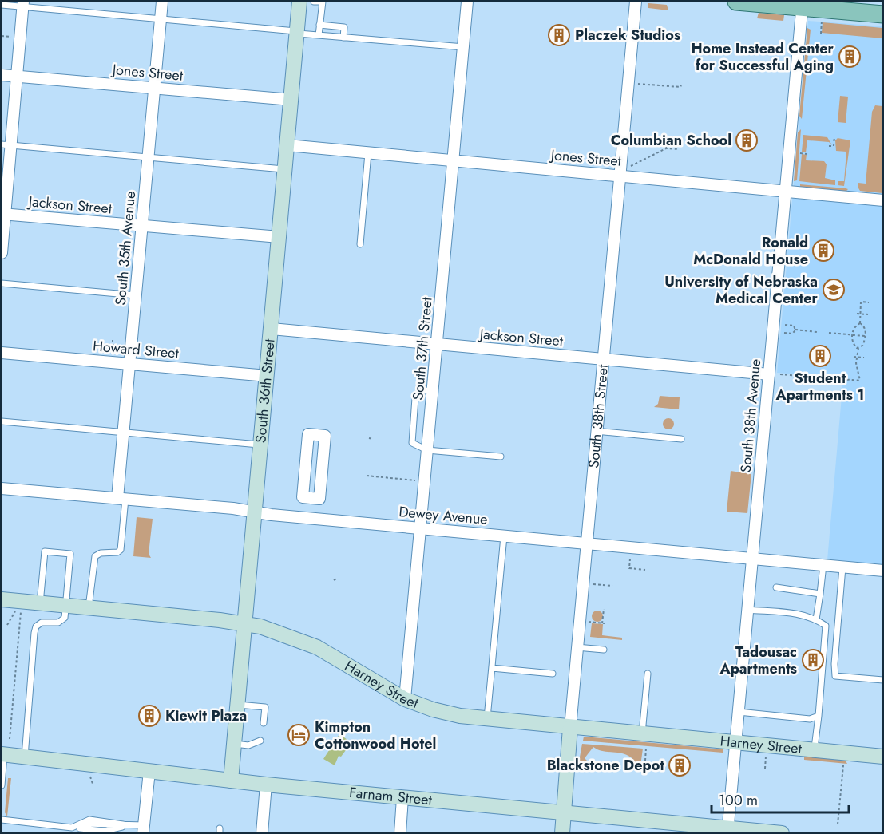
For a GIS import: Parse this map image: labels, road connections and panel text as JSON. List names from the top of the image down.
{
  "streets": {
    "main road": [
      "South 36th Street",
      "South 38th Street",
      "Harney Street",
      "Farnam Street"
    ],
    "street": [
      "Jones Street",
      "Jackson Street",
      "South 35th Avenue",
      "South 37th Street",
      "Howard Street",
      "South 38th Avenue",
      "Dewey Avenue"
    ]
  },
  "crossings": [
    ["Jones Street", "South 35th Avenue"],
    ["Jones Street", "South 37th Street"],
    ["Jones Street", "South 36th Street"],
    ["Jones Street", "South 38th Avenue"],
    ["Jones Street", "South 38th Street"],
    ["Jackson Street", "South 35th Avenue"],
    ["Jackson Street", "South 37th Street"],
    ["Jackson Street", "South 36th Street"],
    ["Jackson Street", "South 38th Avenue"],
    ["Jackson Street", "South 38th Street"],
    ["South 35th Avenue", "Howard Street"],
    ["South 35th Avenue", "Dewey Avenue"],
    ["South 37th Street", "Dewey Avenue"],
    ["South 37th Street", "Harney Street"],
    ["Howard Street", "South 36th Street"],
    ["South 36th Street", "Dewey Avenue"],
    ["South 36th Street", "Harney Street"],
    ["South 36th Street", "Farnam Street"],
    ["South 38th Avenue", "Dewey Avenue"],
    ["South 38th Avenue", "Harney Street"],
    ["South 38th Avenue", "Farnam Street"],
    ["South 38th Street", "Dewey Avenue"],
    ["South 38th Street", "Harney Street"],
    ["South 38th Street", "Farnam Street"]
  ],
  "places": {
    "building": [
      "Placzek Studios",
      "Home Instead Center for Successful Aging",
      "Columbian School",
      "Ronald McDonald House",
      "Student Apartments 1",
      "Tadousac Apartments",
      "Kiewit Plaza",
      "Blackstone Depot"
    ],
    "school or university": ["University of Nebraska Medical Center"],
    "hotel": ["Kimpton Cottonwood Hotel"]
  },
  "scale_bar": "100 m"
}
